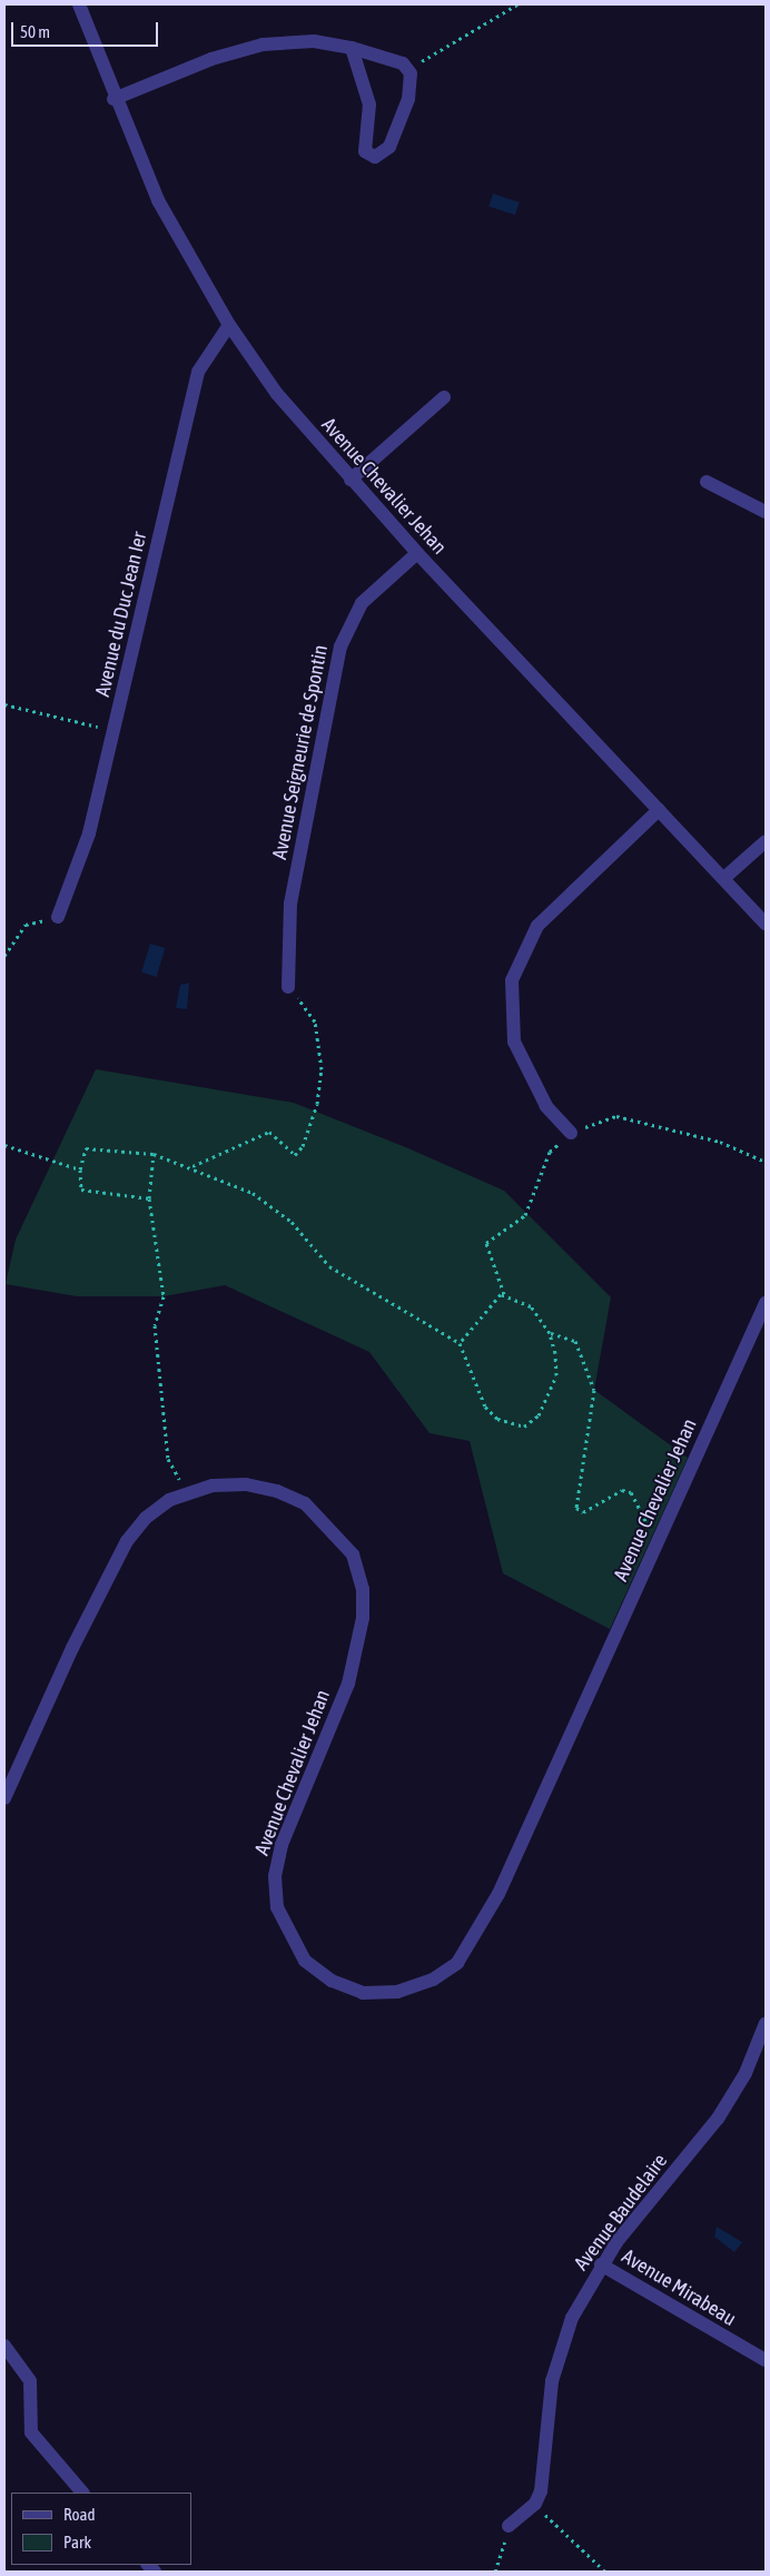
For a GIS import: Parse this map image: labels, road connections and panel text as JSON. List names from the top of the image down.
{
  "streets": {
    "street": [
      "Avenue Chevalier Jehan",
      "Avenue du Duc Jean Ier",
      "Avenue Seigneurie de Spontin",
      "Avenue Baudelaire",
      "Avenue Mirabeau"
    ]
  },
  "crossings": [
    ["Avenue Chevalier Jehan", "Avenue du Duc Jean Ier"],
    ["Avenue Chevalier Jehan", "Avenue Seigneurie de Spontin"],
    ["Avenue Baudelaire", "Avenue Mirabeau"]
  ],
  "legend": ["Road", "Park"],
  "scale_bar": "50 m"
}
